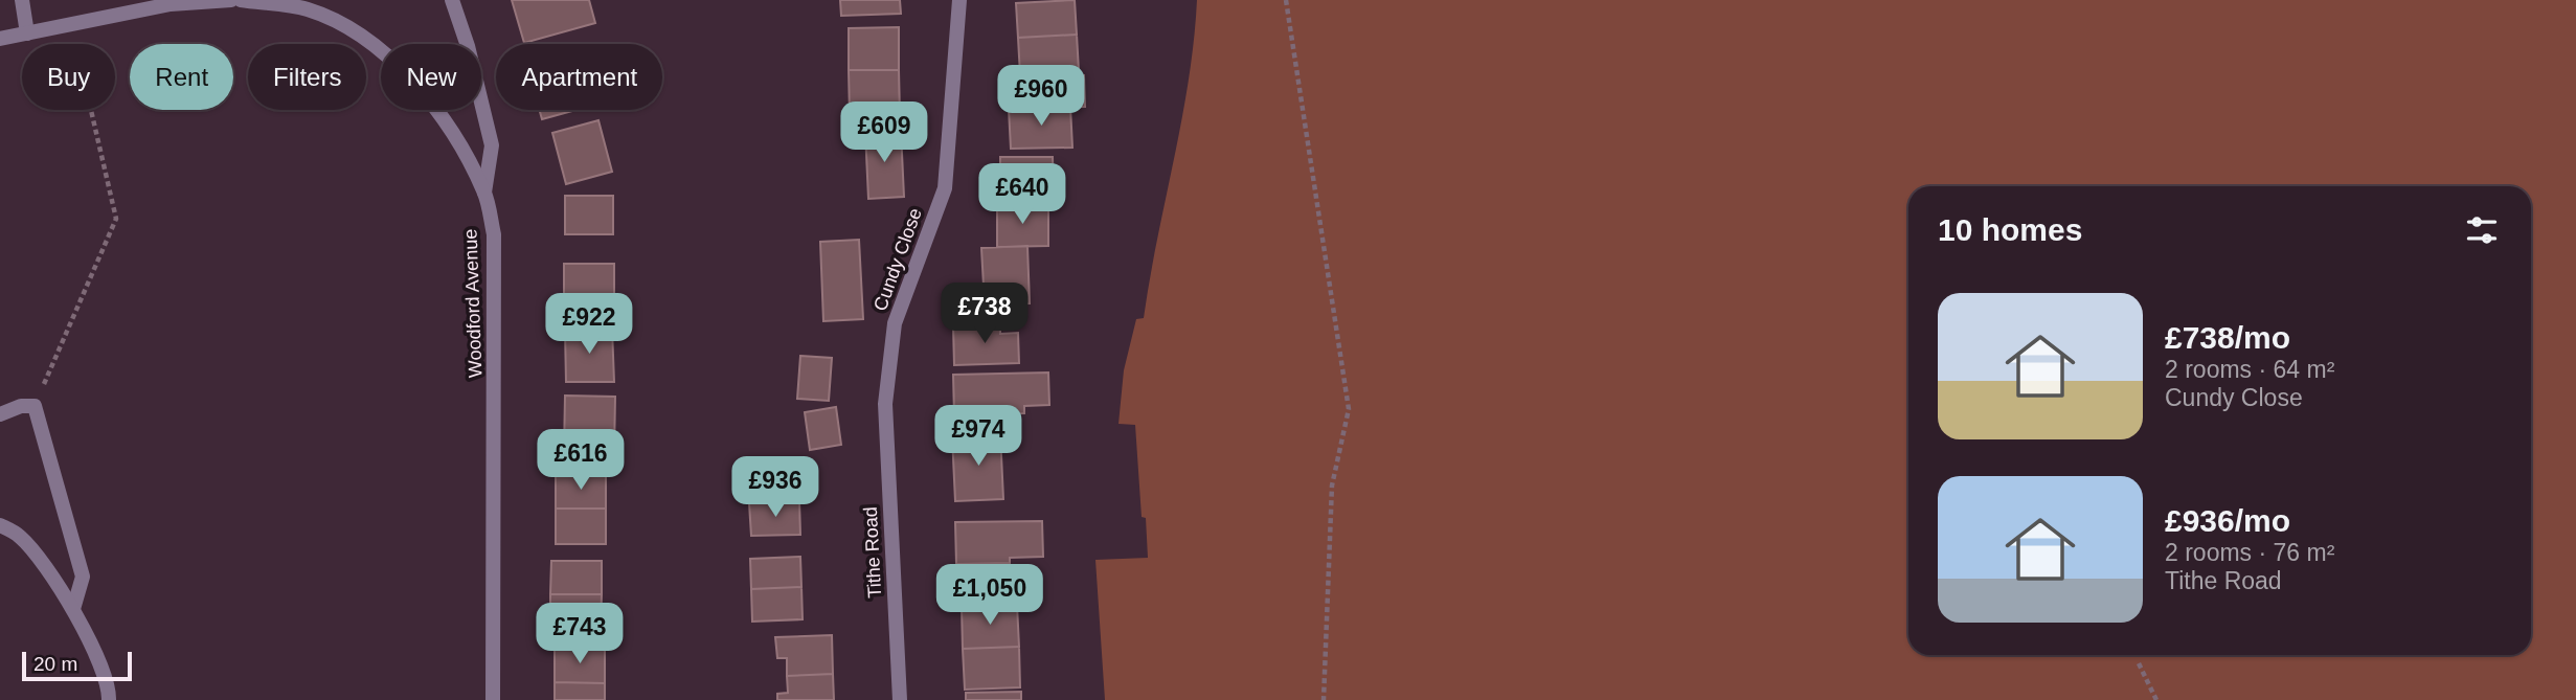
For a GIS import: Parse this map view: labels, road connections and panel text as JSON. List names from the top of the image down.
{
  "streets": {
    "street": ["Cundy Close", "Woodford Avenue", "Tithe Road"]
  },
  "crossings": [
    ["Cundy Close", "Tithe Road"]
  ],
  "scale_bar": "20 m",
  "page": {
    "chip": [
      "Buy",
      "Rent",
      "Filters",
      "New",
      "Apartment"
    ],
    "price": [
      "£960",
      "£609",
      "£640",
      "£738",
      "£922",
      "£974",
      "£616",
      "£936",
      "£1,050",
      "£743"
    ],
    "heading": "10 homes",
    "list": [
      {
        "name": "£738/mo",
        "note": "2 rooms · 64 m² · Cundy Close"
      },
      {
        "name": "£936/mo",
        "note": "2 rooms · 76 m² · Tithe Road"
      }
    ],
    "scale": "20 m"
  }
}
